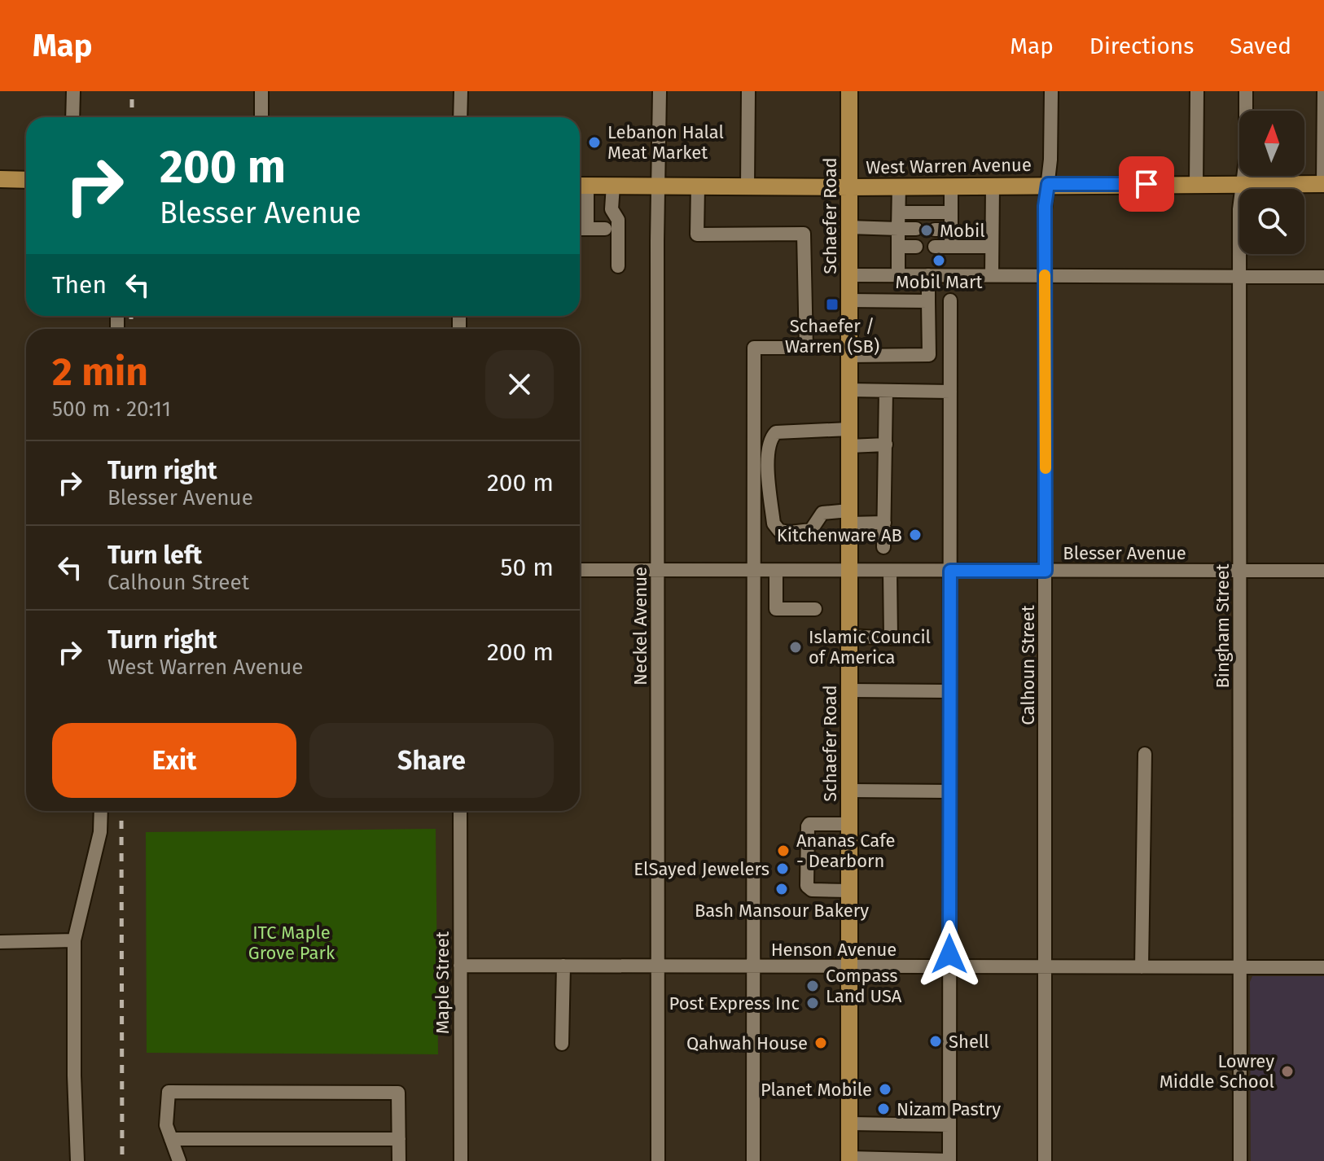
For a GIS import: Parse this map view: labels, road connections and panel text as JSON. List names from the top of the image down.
{
  "streets": {
    "main road": ["West Warren Avenue", "Schaefer Road"],
    "street": [
      "Blesser Avenue",
      "Neckel Avenue",
      "Bingham Street",
      "Calhoun Street",
      "Henson Avenue",
      "Maple Street"
    ]
  },
  "crossings": [
    ["West Warren Avenue", "Schaefer Road"],
    ["West Warren Avenue", "Neckel Avenue"],
    ["West Warren Avenue", "Bingham Street"],
    ["West Warren Avenue", "Calhoun Street"],
    ["Schaefer Road", "Blesser Avenue"],
    ["Schaefer Road", "Henson Avenue"],
    ["Blesser Avenue", "Neckel Avenue"],
    ["Blesser Avenue", "Bingham Street"],
    ["Blesser Avenue", "Calhoun Street"],
    ["Neckel Avenue", "Henson Avenue"],
    ["Bingham Street", "Henson Avenue"],
    ["Calhoun Street", "Henson Avenue"],
    ["Henson Avenue", "Maple Street"]
  ],
  "parks": ["ITC Maple Grove Park"],
  "places": {
    "other": [
      "Lebanon Halal Meat Market",
      "Mobil",
      "Mobil Mart",
      "Kitchenware AB",
      "Islamic Council of America",
      "Ananas Cafe - Dearborn",
      "ElSayed Jewelers",
      "Bash Mansour Bakery",
      "Compass Land USA",
      "Post Express Inc",
      "Shell",
      "Qahwah House",
      "Lowrey Middle School",
      "Planet Mobile",
      "Nizam Pastry"
    ],
    "transit": ["Schaefer / Warren (SB)"]
  },
  "north": "top",
  "page": {
    "header": "Map",
    "nav": ["Map", "Directions", "Saved"],
    "turn": ["200 m", "Blesser Avenue"],
    "then": "Then",
    "heading": ["2 min", "500 m · 20:11"],
    "list": [
      {
        "name": "Turn right",
        "note": "Blesser Avenue",
        "value": "200 m"
      },
      {
        "name": "Turn left",
        "note": "Calhoun Street",
        "value": "50 m"
      },
      {
        "name": "Turn right",
        "note": "West Warren Avenue",
        "value": "200 m"
      }
    ],
    "buttons": ["Exit", "Share"]
  }
}
